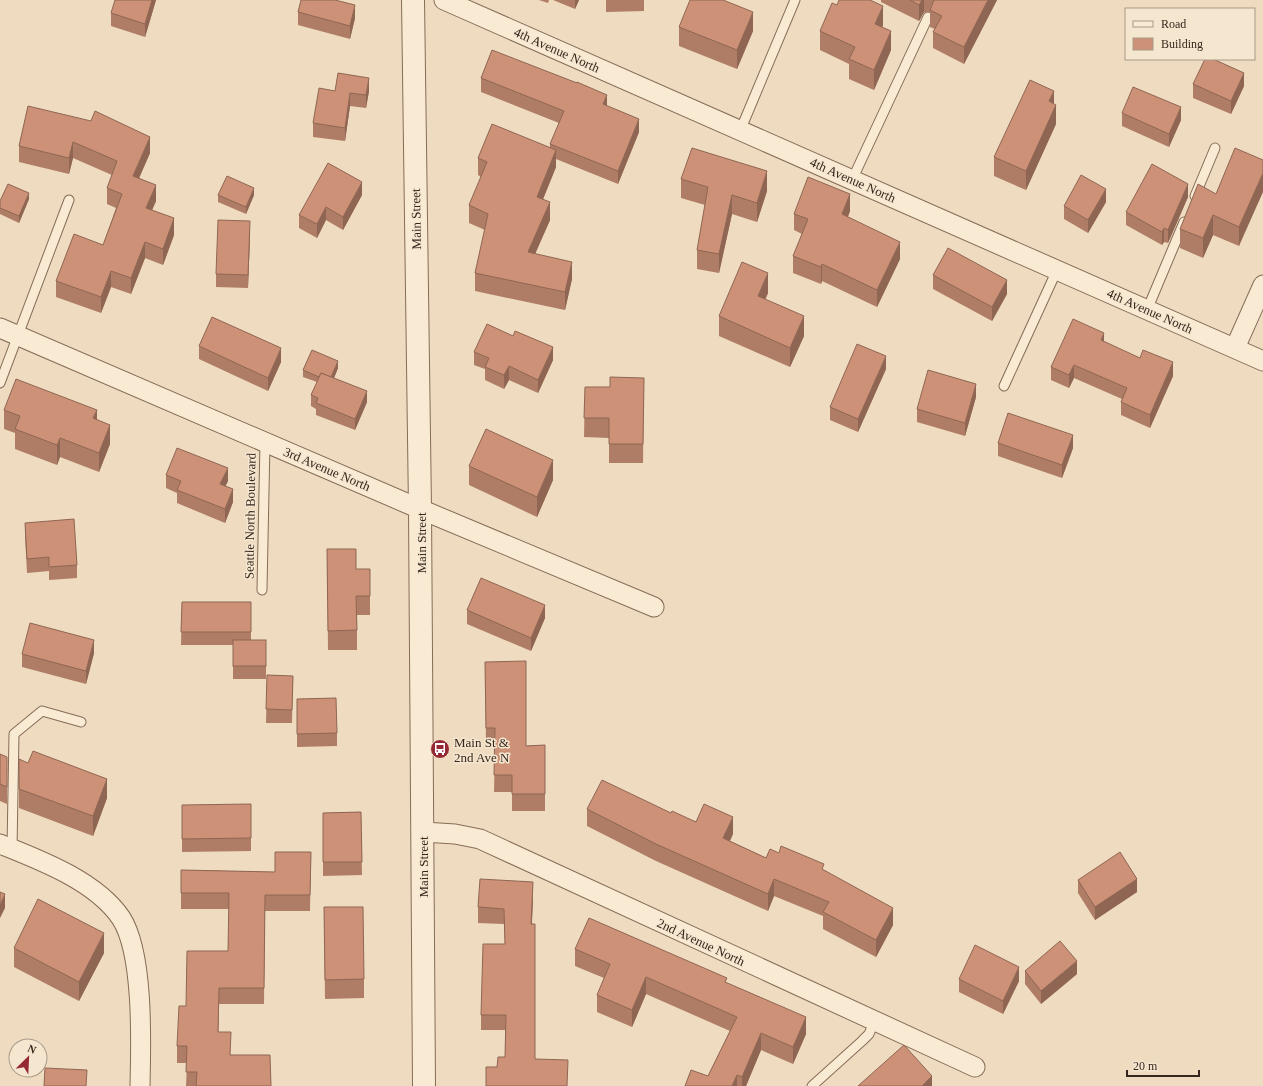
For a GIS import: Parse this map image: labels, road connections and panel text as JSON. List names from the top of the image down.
{
  "streets": {
    "street": [
      "4th Avenue North",
      "Main Street",
      "3rd Avenue North",
      "2nd Avenue North"
    ],
    "lane": ["Seattle North Boulevard"]
  },
  "crossings": [
    ["Main Street", "3rd Avenue North"],
    ["Main Street", "2nd Avenue North"],
    ["3rd Avenue North", "Seattle North Boulevard"]
  ],
  "places": {
    "bus stop": ["Main St & 2nd Ave N"]
  },
  "legend": ["Road", "Building"],
  "scale_bar": "20 m",
  "north": "top right"
}
